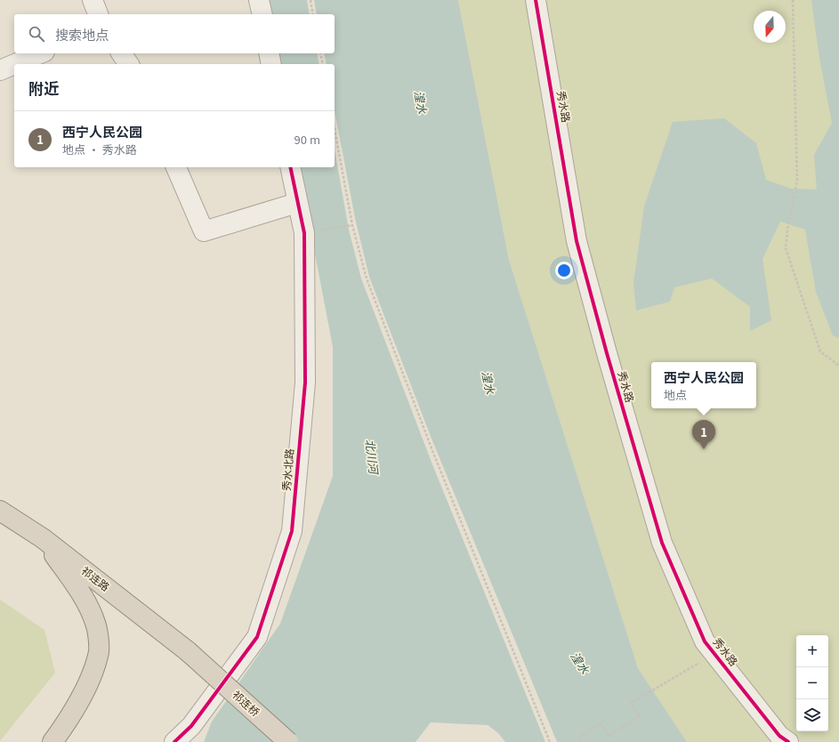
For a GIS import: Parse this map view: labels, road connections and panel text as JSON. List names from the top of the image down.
{
  "streets": {
    "highway": ["祁连路", "祁连桥"],
    "street": ["秀水路", "秀水北路"]
  },
  "crossings": [
    ["祁连路", "祁连桥"]
  ],
  "water": ["湟水", "北川河"],
  "north": "bottom",
  "page": {
    "search": "搜索地点",
    "heading": "附近",
    "list": [
      {
        "mark": "1",
        "name": "西宁人民公园",
        "note": "地点 · 秀水路",
        "value": "90 m"
      }
    ],
    "popup": ["西宁人民公园", "地点"],
    "pins": "1",
    "map_buttons": ["+", "−"]
  }
}
